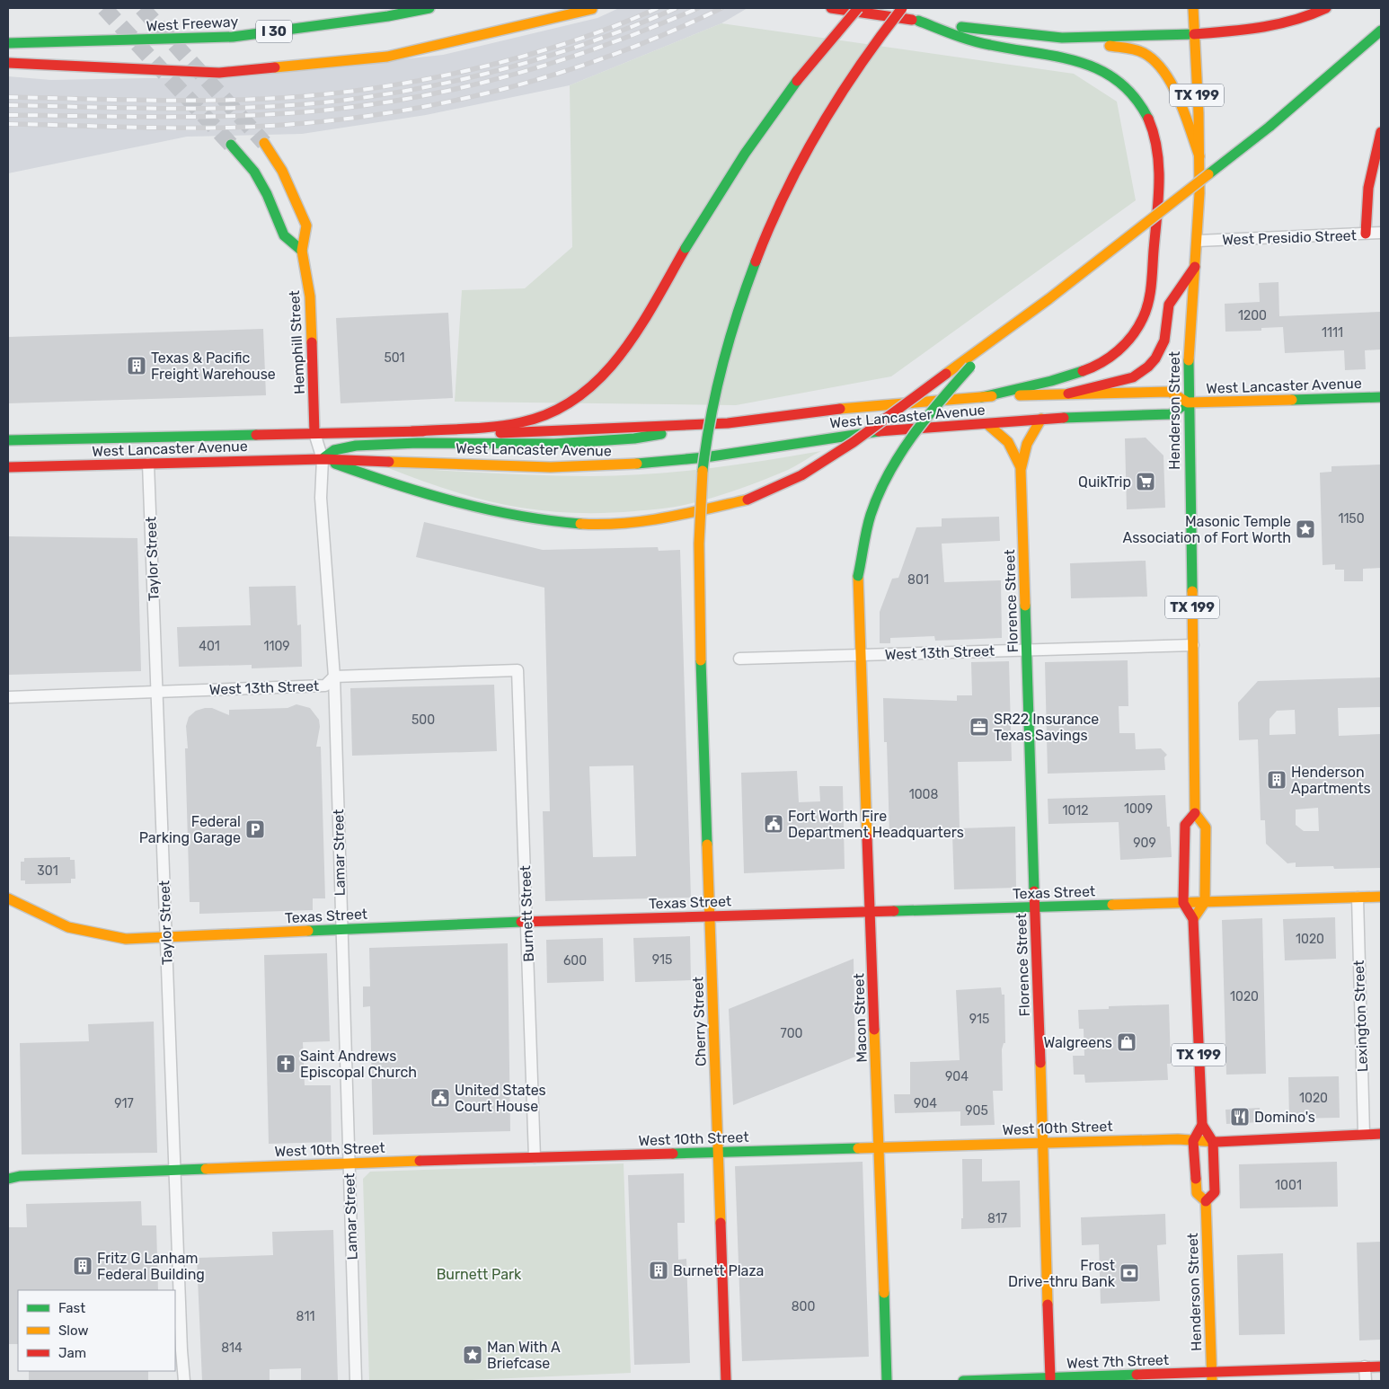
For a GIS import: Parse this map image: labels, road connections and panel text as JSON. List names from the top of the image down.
{
  "streets": {
    "main road": [
      "West Freeway",
      "I 30",
      "TX 199",
      "Hemphill Street",
      "West Lancaster Avenue",
      "Henderson Street",
      "Florence Street",
      "Texas Street",
      "Macon Street",
      "Cherry Street",
      "West 10th Street",
      "West 7th Street"
    ],
    "street": [
      "West Presidio Street",
      "Taylor Street",
      "West 13th Street",
      "Lamar Street",
      "Burnett Street",
      "Lexington Street"
    ]
  },
  "crossings": [
    ["West Presidio Street", "Henderson Street"],
    ["Hemphill Street", "West Lancaster Avenue"],
    ["Hemphill Street", "Lamar Street"],
    ["West Lancaster Avenue", "Henderson Street"],
    ["West Lancaster Avenue", "Taylor Street"],
    ["West Lancaster Avenue", "Florence Street"],
    ["West Lancaster Avenue", "Lamar Street"],
    ["Henderson Street", "West 13th Street"],
    ["Henderson Street", "Texas Street"],
    ["Henderson Street", "West 10th Street"],
    ["Henderson Street", "West 7th Street"],
    ["Taylor Street", "West 13th Street"],
    ["Taylor Street", "Texas Street"],
    ["Taylor Street", "West 10th Street"],
    ["Florence Street", "West 13th Street"],
    ["Florence Street", "Texas Street"],
    ["Florence Street", "West 10th Street"],
    ["Florence Street", "West 7th Street"],
    ["West 13th Street", "Lamar Street"],
    ["West 13th Street", "Burnett Street"],
    ["West 13th Street", "Macon Street"],
    ["Lamar Street", "Texas Street"],
    ["Lamar Street", "West 10th Street"],
    ["Texas Street", "Burnett Street"],
    ["Texas Street", "Lexington Street"],
    ["Texas Street", "Macon Street"],
    ["Texas Street", "Cherry Street"],
    ["Burnett Street", "West 10th Street"],
    ["Lexington Street", "West 10th Street"],
    ["Macon Street", "West 10th Street"],
    ["Cherry Street", "West 10th Street"]
  ],
  "parks": ["Burnett Park"],
  "places": {
    "building": [
      "Texas & Pacific Freight Warehouse",
      "Henderson Apartments",
      "Fritz G Lanham Federal Building",
      "Burnett Plaza"
    ],
    "supermarket": ["QuikTrip"],
    "place": ["Masonic Temple Association of Fort Worth", "Man With A Briefcase"],
    "office": ["SR22 Insurance Texas Savings"],
    "public building": ["Fort Worth Fire Department Headquarters", "United States Court House"],
    "parking": ["Federal Parking Garage"],
    "shop": ["Walgreens"],
    "church": ["Saint Andrews Episcopal Church"],
    "restaurant": ["Domino's"],
    "bank": ["Frost Drive-thru Bank"]
  },
  "house_numbers": [
    "1200",
    "1111",
    "501",
    "1150",
    "801",
    "401",
    "1109",
    "500",
    "1008",
    "1009",
    "1012",
    "909",
    "301",
    "1020",
    "915",
    "600",
    "1020",
    "915",
    "700",
    "904",
    "1020",
    "917",
    "904",
    "905",
    "1001",
    "817",
    "800",
    "811",
    "814"
  ],
  "legend": ["Fast", "Slow", "Jam"]
}
